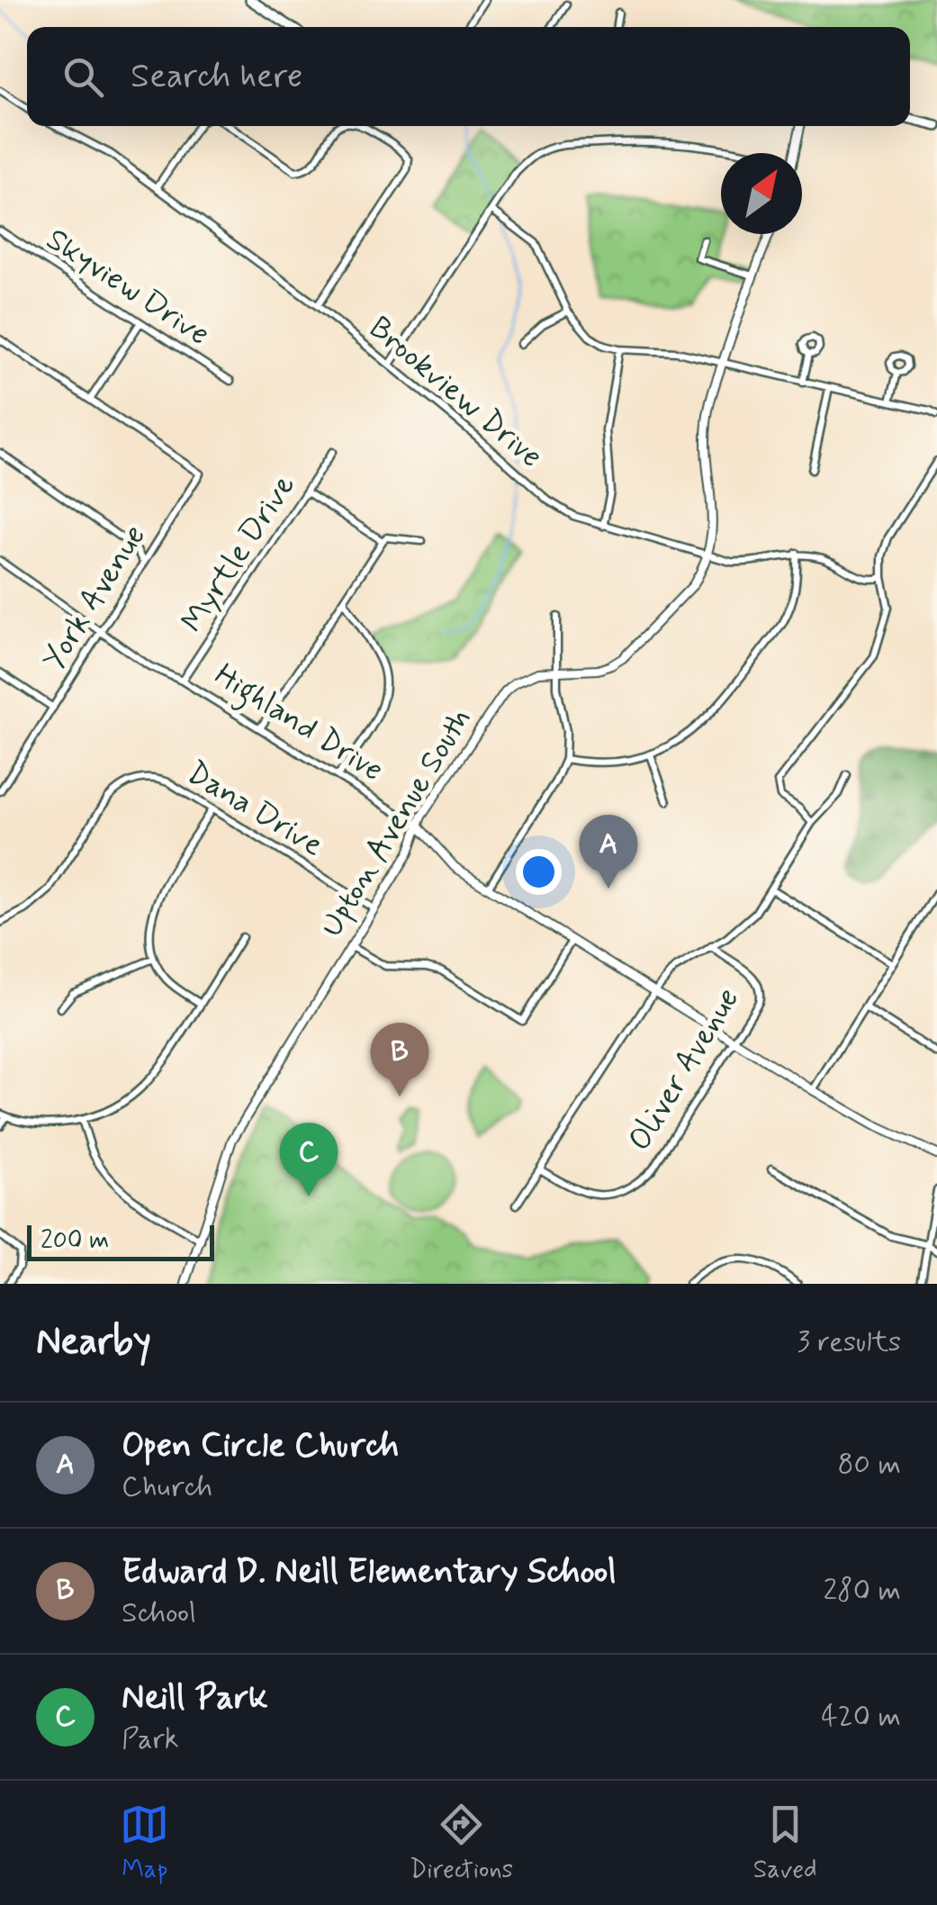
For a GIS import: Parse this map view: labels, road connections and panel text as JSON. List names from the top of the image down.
{
  "streets": {
    "street": [
      "Skyview Drive",
      "Brookview Drive",
      "Myrtle Drive",
      "York Avenue",
      "Highland Drive",
      "Dana Drive",
      "Upton Avenue South",
      "Oliver Avenue"
    ]
  },
  "crossings": [
    ["Brookview Drive", "Upton Avenue South"],
    ["Myrtle Drive", "Highland Drive"],
    ["York Avenue", "Highland Drive"],
    ["Highland Drive", "Upton Avenue South"],
    ["Highland Drive", "Oliver Avenue"],
    ["Dana Drive", "Upton Avenue South"]
  ],
  "scale_bar": "200 m",
  "north": "top right",
  "page": {
    "search": "Search here",
    "pins": ["A", "B", "C"],
    "scale": "200 m",
    "heading": ["Nearby", "3 results"],
    "list": [
      {
        "mark": "A",
        "name": "Open Circle Church",
        "note": "Church",
        "value": "80 m"
      },
      {
        "mark": "B",
        "name": "Edward D. Neill Elementary School",
        "note": "School",
        "value": "280 m"
      },
      {
        "mark": "C",
        "name": "Neill Park",
        "note": "Park",
        "value": "420 m"
      }
    ],
    "nav": ["Map", "Directions", "Saved"]
  }
}
